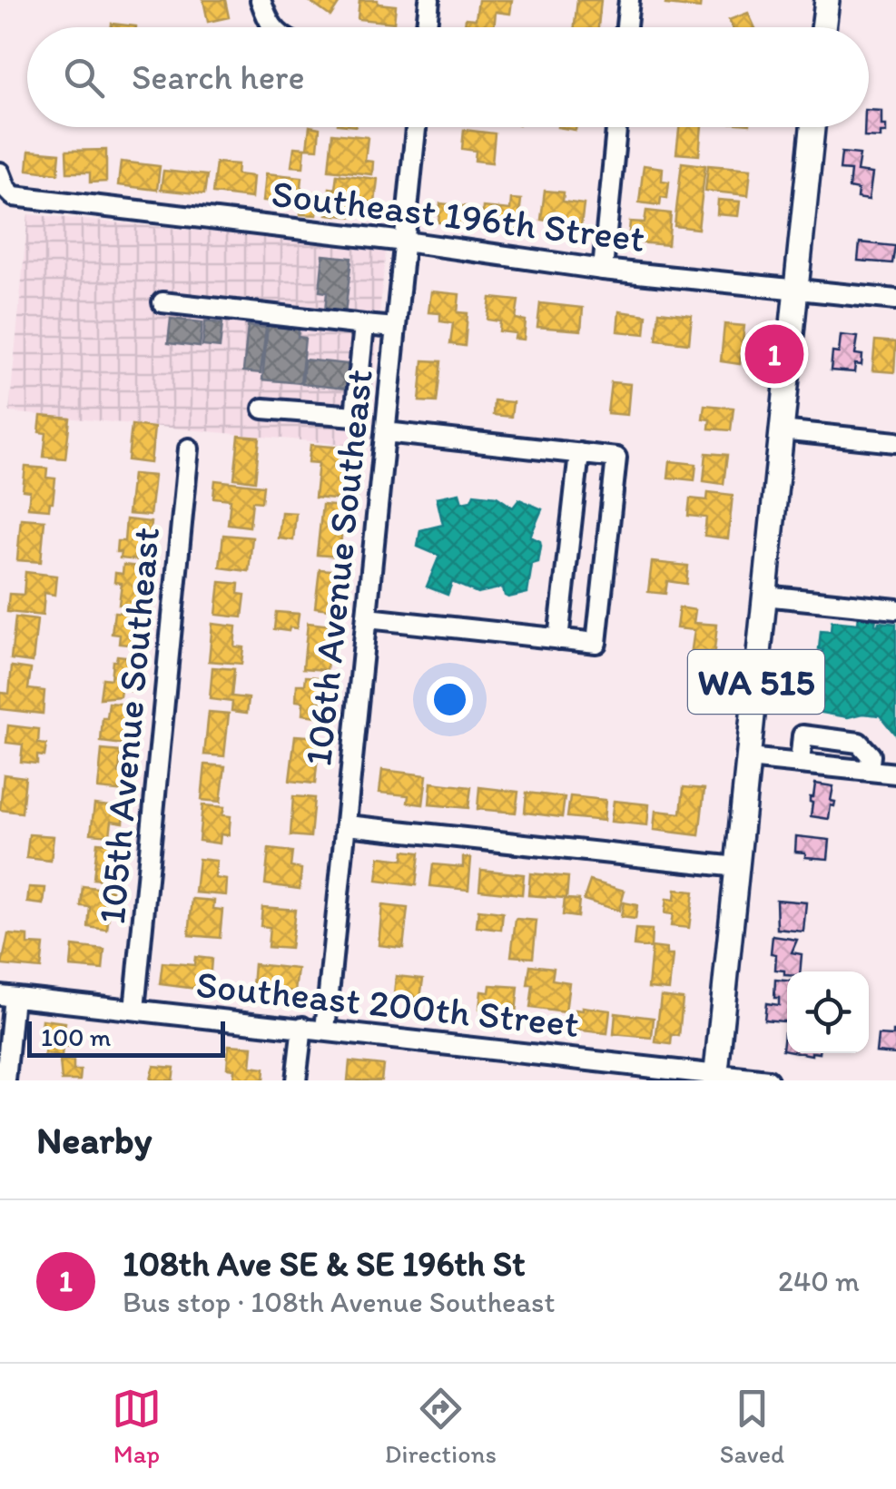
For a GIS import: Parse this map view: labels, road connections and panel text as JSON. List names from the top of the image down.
{
  "streets": {
    "main road": ["WA 515"],
    "street": [
      "Southeast 196th Street",
      "106th Avenue Southeast",
      "105th Avenue Southeast",
      "Southeast 200th Street"
    ]
  },
  "crossings": [
    ["Southeast 196th Street", "106th Avenue Southeast"],
    ["Southeast 196th Street", "WA 515"],
    ["106th Avenue Southeast", "Southeast 200th Street"],
    ["WA 515", "Southeast 200th Street"],
    ["105th Avenue Southeast", "Southeast 200th Street"]
  ],
  "scale_bar": "100 m",
  "page": {
    "search": "Search here",
    "pins": "1",
    "scale": "100 m",
    "heading": "Nearby",
    "list": [
      {
        "mark": "1",
        "name": "108th Ave SE & SE 196th St",
        "note": "Bus stop · 108th Avenue Southeast",
        "value": "240 m"
      }
    ],
    "nav": ["Map", "Directions", "Saved"]
  }
}
